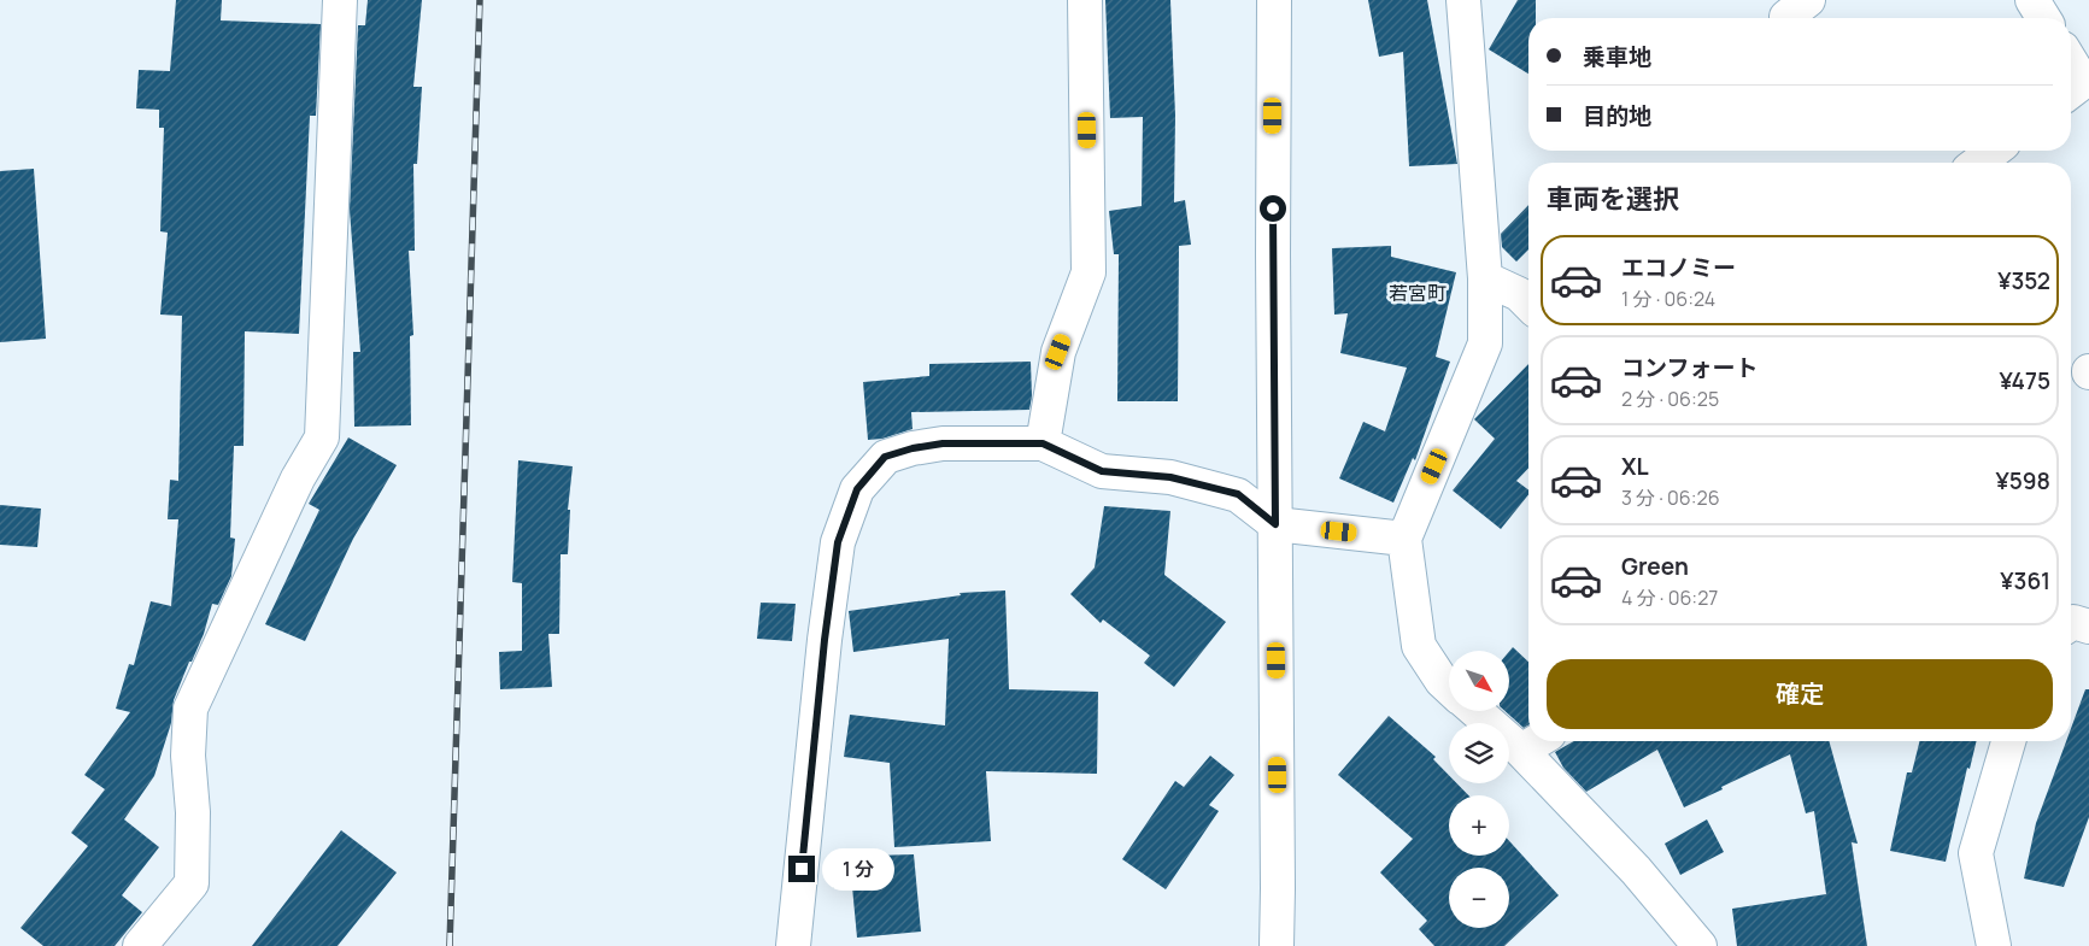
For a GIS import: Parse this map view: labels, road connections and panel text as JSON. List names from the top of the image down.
{
  "districts": ["若宮町"],
  "north": "bottom right",
  "page": {
    "banner": ["乗車地", "目的地"],
    "heading": "車両を選択",
    "list": [
      {
        "name": "エコノミー",
        "note": "1 分 · 06:24",
        "value": "¥352"
      },
      {
        "name": "コンフォート",
        "note": "2 分 · 06:25",
        "value": "¥475"
      },
      {
        "name": "XL",
        "note": "3 分 · 06:26",
        "value": "¥598"
      },
      {
        "name": "Green",
        "note": "4 分 · 06:27",
        "value": "¥361"
      }
    ],
    "buttons": "確定",
    "map_buttons": ["+", "−"],
    "bubble": "1 分"
  }
}
